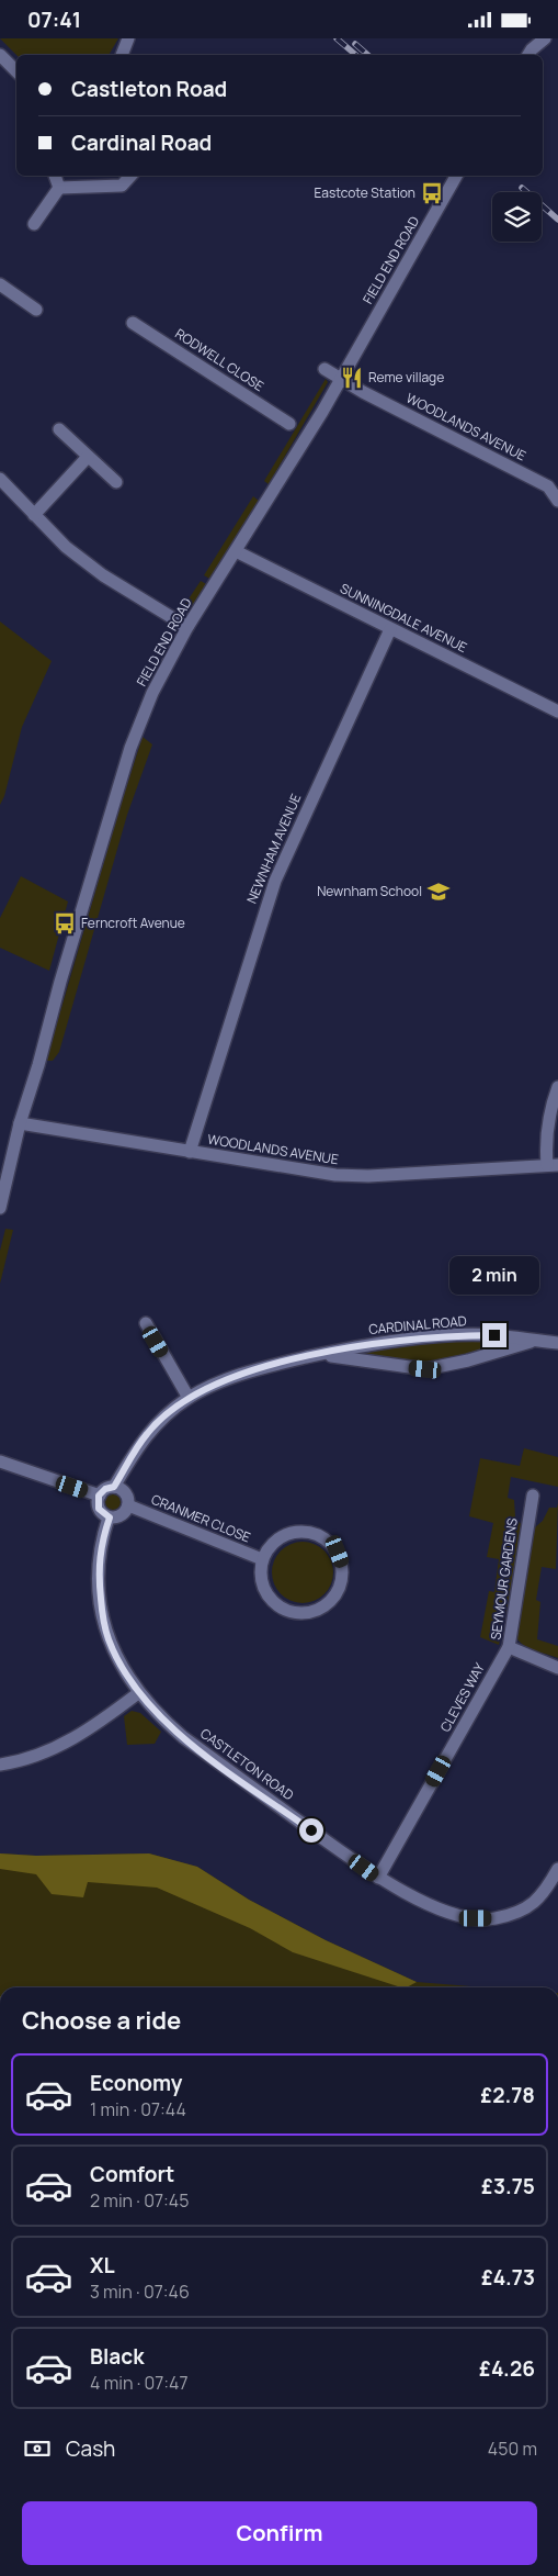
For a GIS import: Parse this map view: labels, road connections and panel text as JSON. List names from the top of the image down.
{
  "streets": {
    "street": [
      "FIELD END ROAD",
      "RODWELL CLOSE",
      "WOODLANDS AVENUE",
      "SUNNINGDALE AVENUE",
      "NEWNHAM AVENUE",
      "CARDINAL ROAD",
      "CRANMER CLOSE",
      "SEYMOUR GARDENS",
      "CLEVES WAY",
      "CASTLETON ROAD"
    ]
  },
  "crossings": [
    ["FIELD END ROAD", "WOODLANDS AVENUE"],
    ["FIELD END ROAD", "SUNNINGDALE AVENUE"],
    ["WOODLANDS AVENUE", "NEWNHAM AVENUE"],
    ["SUNNINGDALE AVENUE", "NEWNHAM AVENUE"],
    ["CARDINAL ROAD", "CRANMER CLOSE"],
    ["CARDINAL ROAD", "CASTLETON ROAD"],
    ["CRANMER CLOSE", "CASTLETON ROAD"],
    ["SEYMOUR GARDENS", "CLEVES WAY"],
    ["CLEVES WAY", "CASTLETON ROAD"]
  ],
  "places": {
    "bus stop": ["Eastcote Station", "Ferncroft Avenue"],
    "restaurant": ["Reme village"],
    "school or university": ["Newnham School"]
  },
  "page": {
    "status": "07:41",
    "banner": ["Castleton Road", "Cardinal Road"],
    "bubble": "2 min",
    "heading": "Choose a ride",
    "list": [
      {
        "name": "Economy",
        "note": "1 min · 07:44",
        "value": "£2.78"
      },
      {
        "name": "Comfort",
        "note": "2 min · 07:45",
        "value": "£3.75"
      },
      {
        "name": "XL",
        "note": "3 min · 07:46",
        "value": "£4.73"
      },
      {
        "name": "Black",
        "note": "4 min · 07:47",
        "value": "£4.26"
      }
    ],
    "pay": ["Cash", "450 m"],
    "buttons": "Confirm"
  }
}
